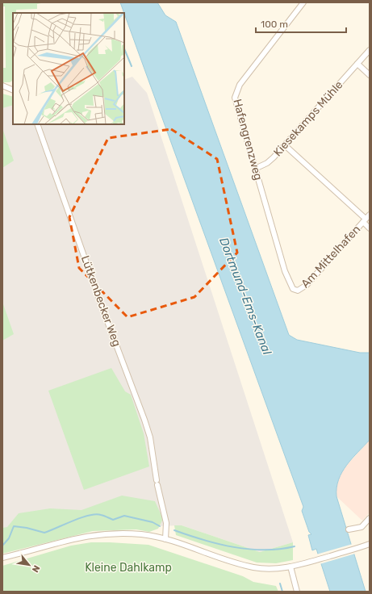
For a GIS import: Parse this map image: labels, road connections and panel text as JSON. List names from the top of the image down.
{
  "streets": {
    "street": [
      "Kiesekamps Mühle",
      "Hafengrenzweg",
      "Am Mittelhafen",
      "Lütkenbecker Weg"
    ]
  },
  "crossings": [
    ["Kiesekamps Mühle", "Hafengrenzweg"],
    ["Hafengrenzweg", "Am Mittelhafen"]
  ],
  "water": ["Dortmund-Ems-Kanal"],
  "parks": ["Kleine Dahlkamp"],
  "scale_bar": "100 m",
  "north": "bottom right"
}
